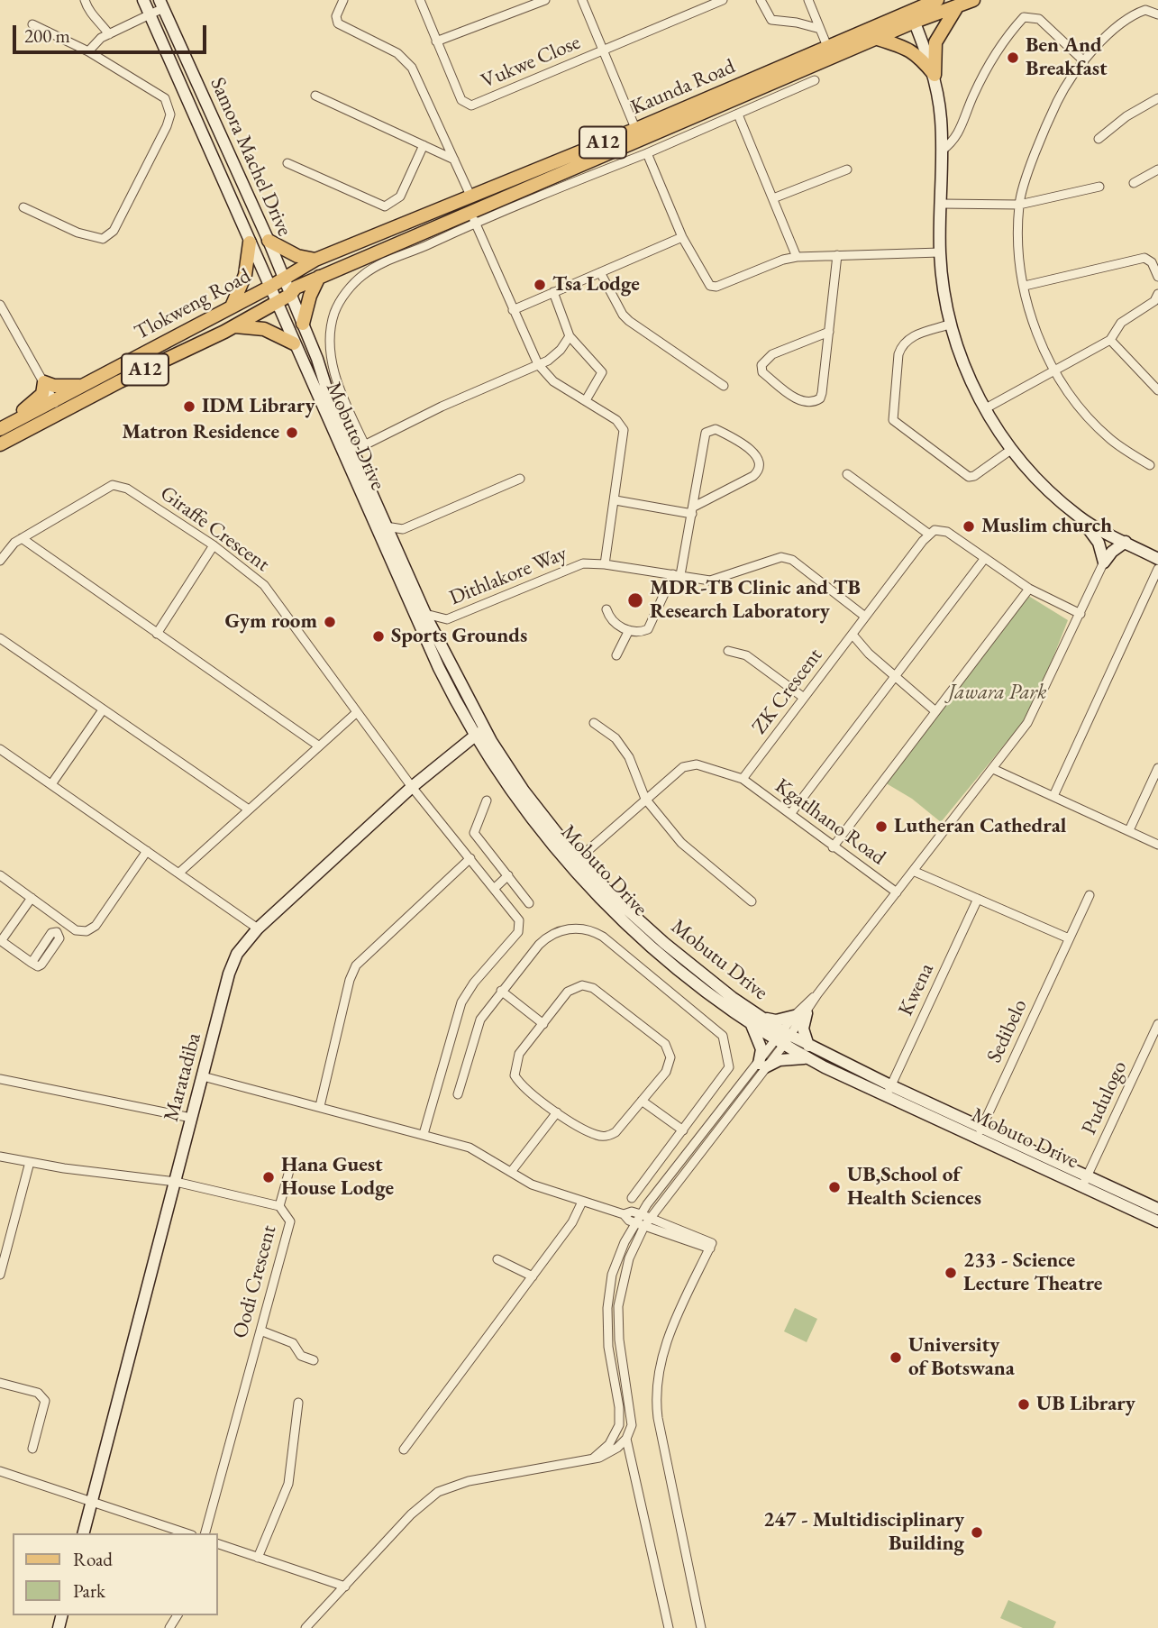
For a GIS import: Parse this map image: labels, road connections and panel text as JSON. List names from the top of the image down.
{
  "streets": {
    "main road": [
      "Kaunda Road",
      "A12",
      "Samora Machel Drive",
      "Tlokweng Road",
      "Mobuto Drive",
      "Mobutu Drive",
      "Maratadiba"
    ],
    "street": [
      "Vukwe Close",
      "Giraffe Crescent",
      "Dithlakore Way",
      "ZK Crescent",
      "Kgatlhano Road",
      "Kwena",
      "Sedibelo",
      "Pudulogo",
      "Oodi Crescent"
    ]
  },
  "crossings": [
    ["Kaunda Road", "A12"],
    ["Kaunda Road", "Samora Machel Drive"],
    ["Kaunda Road", "Tlokweng Road"],
    ["Kaunda Road", "Mobutu Drive"],
    ["Samora Machel Drive", "Tlokweng Road"],
    ["Samora Machel Drive", "Mobutu Drive"],
    ["Tlokweng Road", "Mobuto Drive"],
    ["Tlokweng Road", "Mobutu Drive"],
    ["Mobuto Drive", "Mobutu Drive"],
    ["Mobuto Drive", "Kwena"],
    ["Mobuto Drive", "Maratadiba"],
    ["Mobuto Drive", "Pudulogo"],
    ["Giraffe Crescent", "Maratadiba"],
    ["Dithlakore Way", "ZK Crescent"],
    ["Dithlakore Way", "Mobutu Drive"],
    ["ZK Crescent", "Kgatlhano Road"],
    ["Mobutu Drive", "Kwena"],
    ["Mobutu Drive", "Sedibelo"],
    ["Mobutu Drive", "Maratadiba"],
    ["Mobutu Drive", "Pudulogo"],
    ["Maratadiba", "Oodi Crescent"]
  ],
  "parks": ["Jawara Park"],
  "places": [
    "Ben And Breakfast",
    "Tsa Lodge",
    "IDM Library",
    "Matron Residence",
    "Muslim church",
    "MDR-TB Clinic and TB Research Laboratory",
    "Gym room",
    "Sports Grounds",
    "Lutheran Cathedral",
    "Hana Guest House Lodge",
    "UB,School of Health Sciences",
    "233 - Science Lecture Theatre",
    "University of Botswana",
    "UB Library",
    "247 - Multidisciplinary Building"
  ],
  "legend": ["Road", "Park"],
  "scale_bar": "200 m"
}
